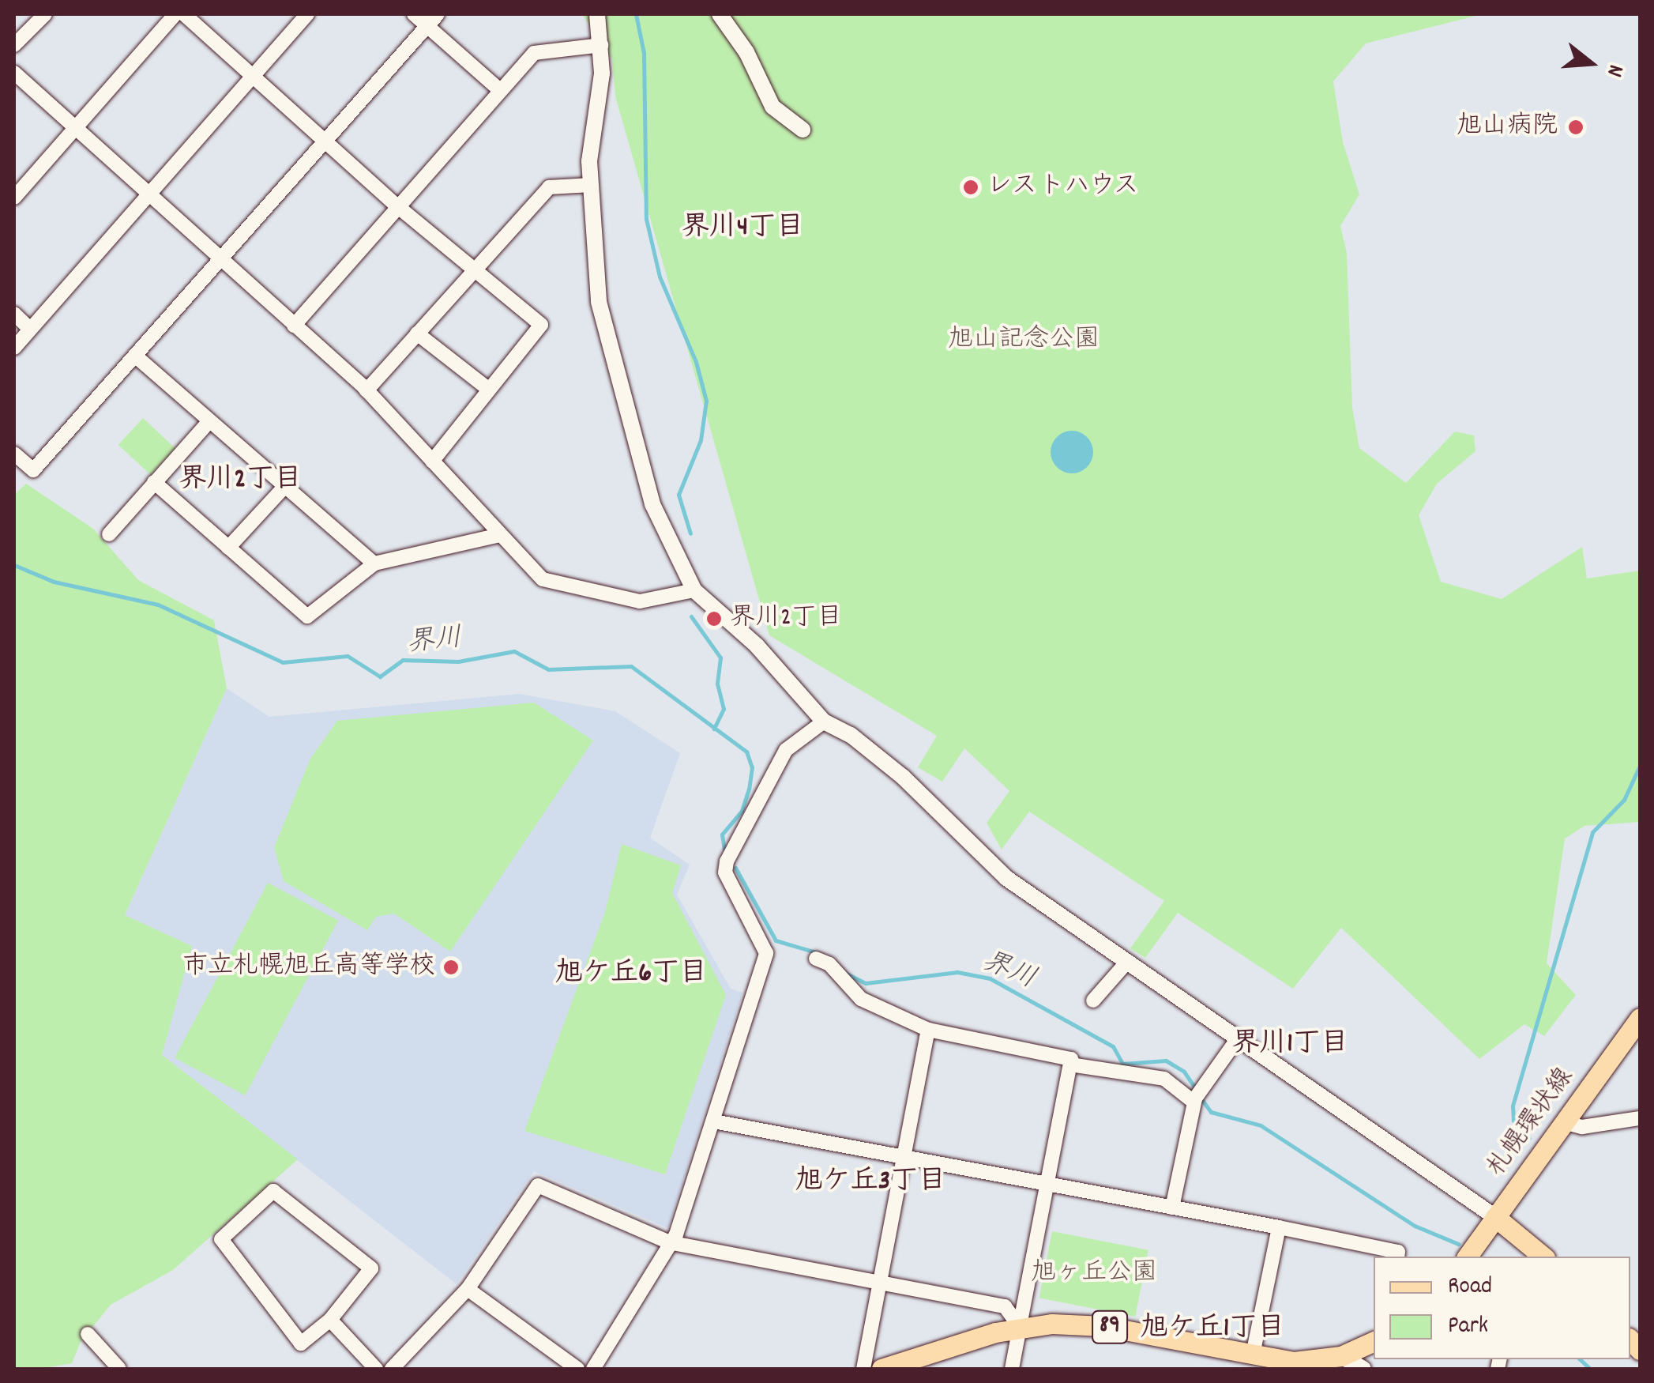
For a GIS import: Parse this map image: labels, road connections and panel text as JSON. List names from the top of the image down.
{
  "streets": {
    "main road": ["札幌環状線", "89"]
  },
  "districts": [
    "界川4丁目",
    "界川2丁目",
    "旭ケ丘6丁目",
    "界川1丁目",
    "旭ケ丘3丁目",
    "旭ケ丘1丁目"
  ],
  "water": ["界川"],
  "parks": ["旭山記念公園", "旭ヶ丘公園"],
  "places": [
    "旭山病院",
    "レストハウス",
    "界川2丁目",
    "市立札幌旭丘高等学校"
  ],
  "legend": ["Road", "Park"],
  "north": "right"
}
